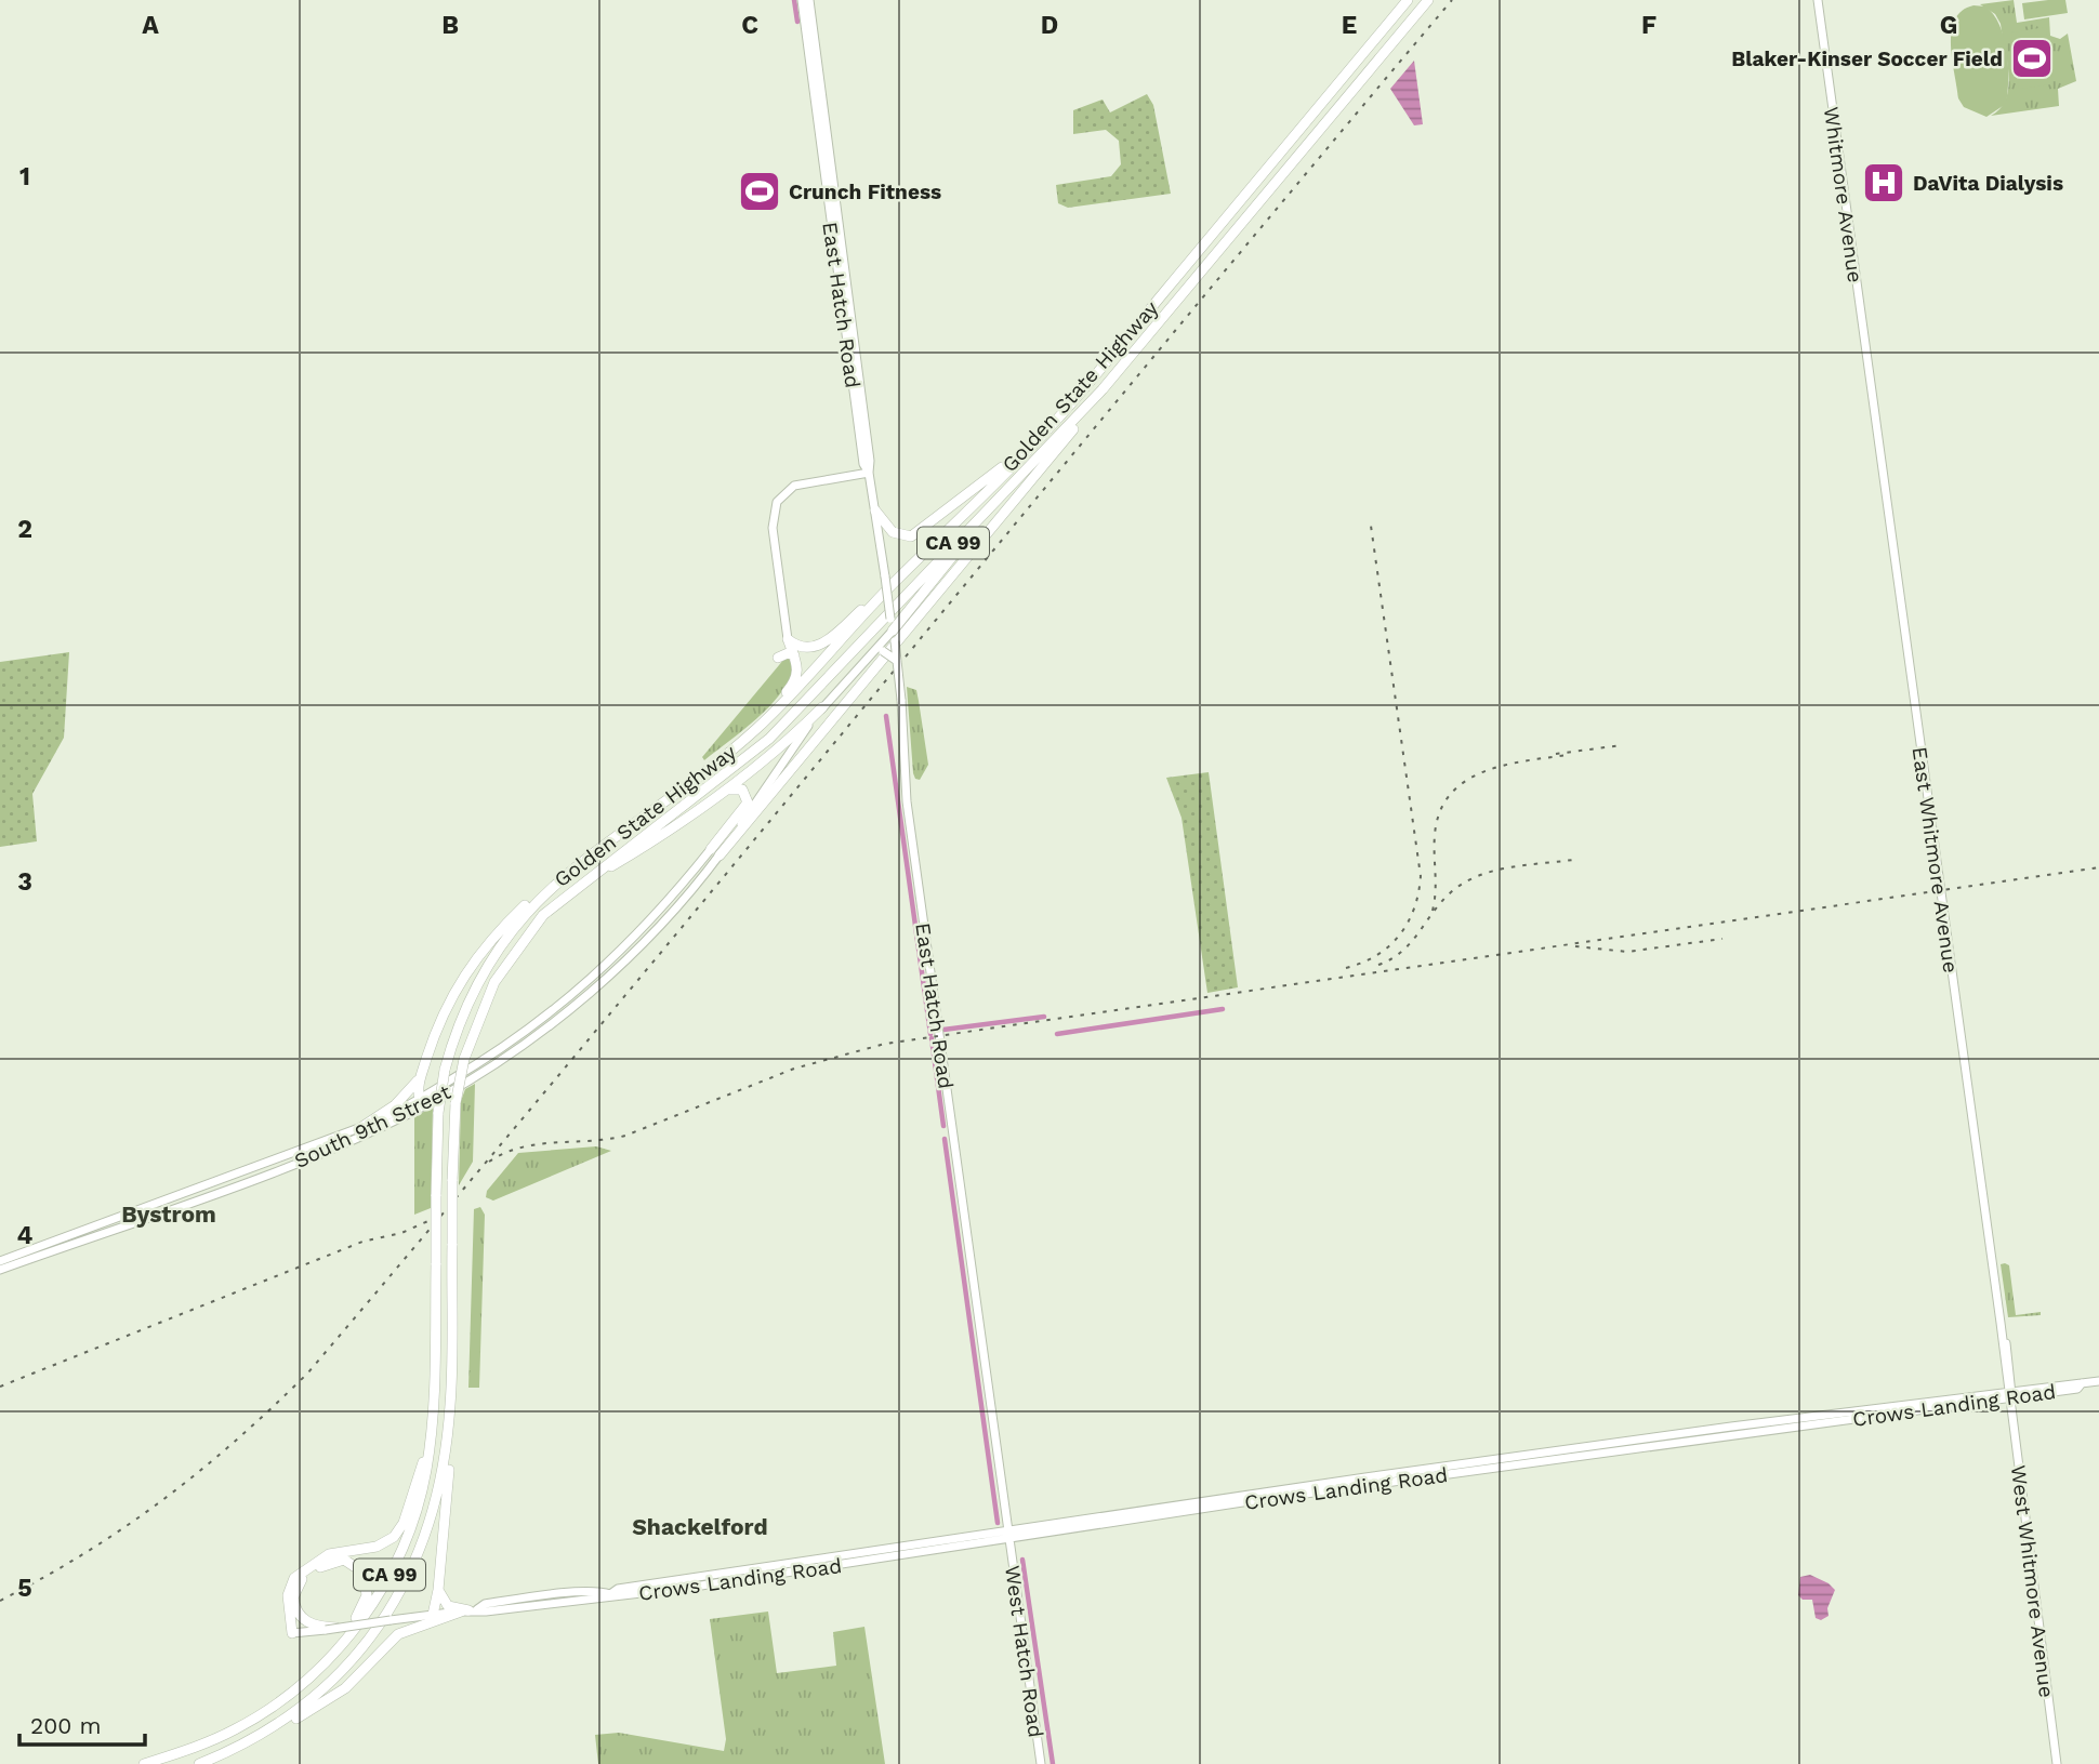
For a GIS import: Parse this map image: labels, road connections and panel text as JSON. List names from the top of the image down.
{
  "streets": {
    "highway": ["Golden State Highway", "CA 99"],
    "main road": [
      "Whitmore Avenue",
      "East Hatch Road",
      "East Whitmore Avenue",
      "South 9th Street",
      "Crows Landing Road",
      "West Whitmore Avenue",
      "West Hatch Road"
    ]
  },
  "crossings": [
    ["Whitmore Avenue", "East Whitmore Avenue"],
    ["East Hatch Road", "Golden State Highway"],
    ["East Hatch Road", "South 9th Street"],
    ["East Hatch Road", "Crows Landing Road"],
    ["East Hatch Road", "West Hatch Road"],
    ["East Whitmore Avenue", "Crows Landing Road"],
    ["East Whitmore Avenue", "West Whitmore Avenue"],
    ["Crows Landing Road", "West Whitmore Avenue"],
    ["Crows Landing Road", "West Hatch Road"]
  ],
  "districts": ["Bystrom", "Shackelford"],
  "places": {
    "sports": ["Blaker-Kinser Soccer Field", "Crunch Fitness"],
    "hospital": ["DaVita Dialysis"]
  },
  "scale_bar": "200 m",
  "grid": {
    "columns": [
      "A",
      "B",
      "C",
      "D",
      "E",
      "F",
      "G"
    ],
    "rows": [
      "1",
      "2",
      "3",
      "4",
      "5"
    ]
  }
}
